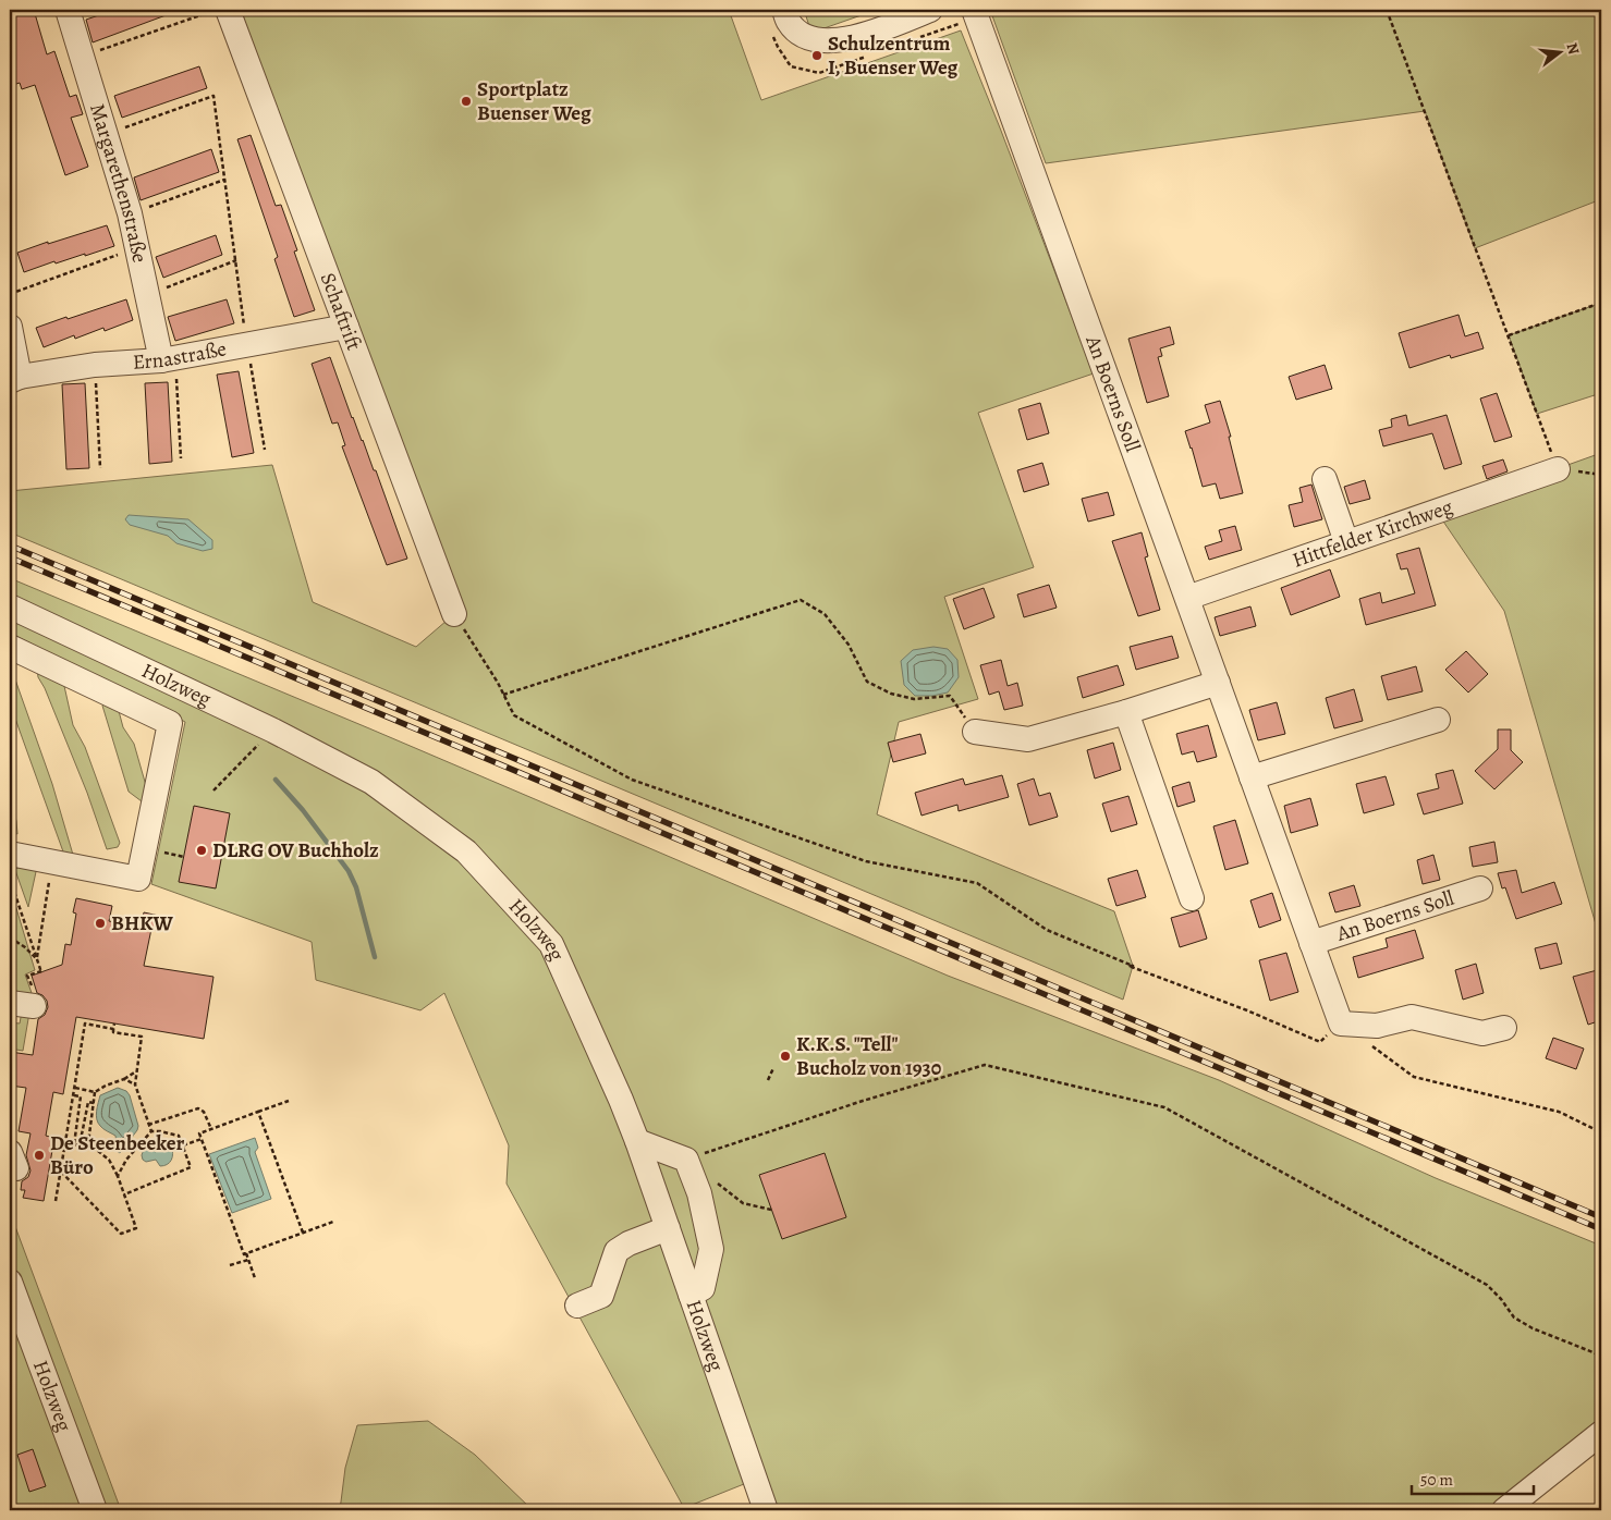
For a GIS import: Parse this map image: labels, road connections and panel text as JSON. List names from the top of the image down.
{
  "streets": {
    "street": [
      "Margarethenstraße",
      "Schaftrift",
      "Ernastraße",
      "An Boerns Soll",
      "Hittfelder Kirchweg",
      "Holzweg"
    ]
  },
  "crossings": [
    ["Margarethenstraße", "Ernastraße"],
    ["Schaftrift", "Ernastraße"],
    ["An Boerns Soll", "Hittfelder Kirchweg"]
  ],
  "places": [
    "Schulzentrum I, Buenser Weg",
    "Sportplatz Buenser Weg",
    "DLRG OV Buchholz",
    "BHKW",
    "K.K.S. \"Tell\" Bucholz von 1930",
    "De Steenbeeker Büro"
  ],
  "scale_bar": "50 m",
  "north": "right"
}
